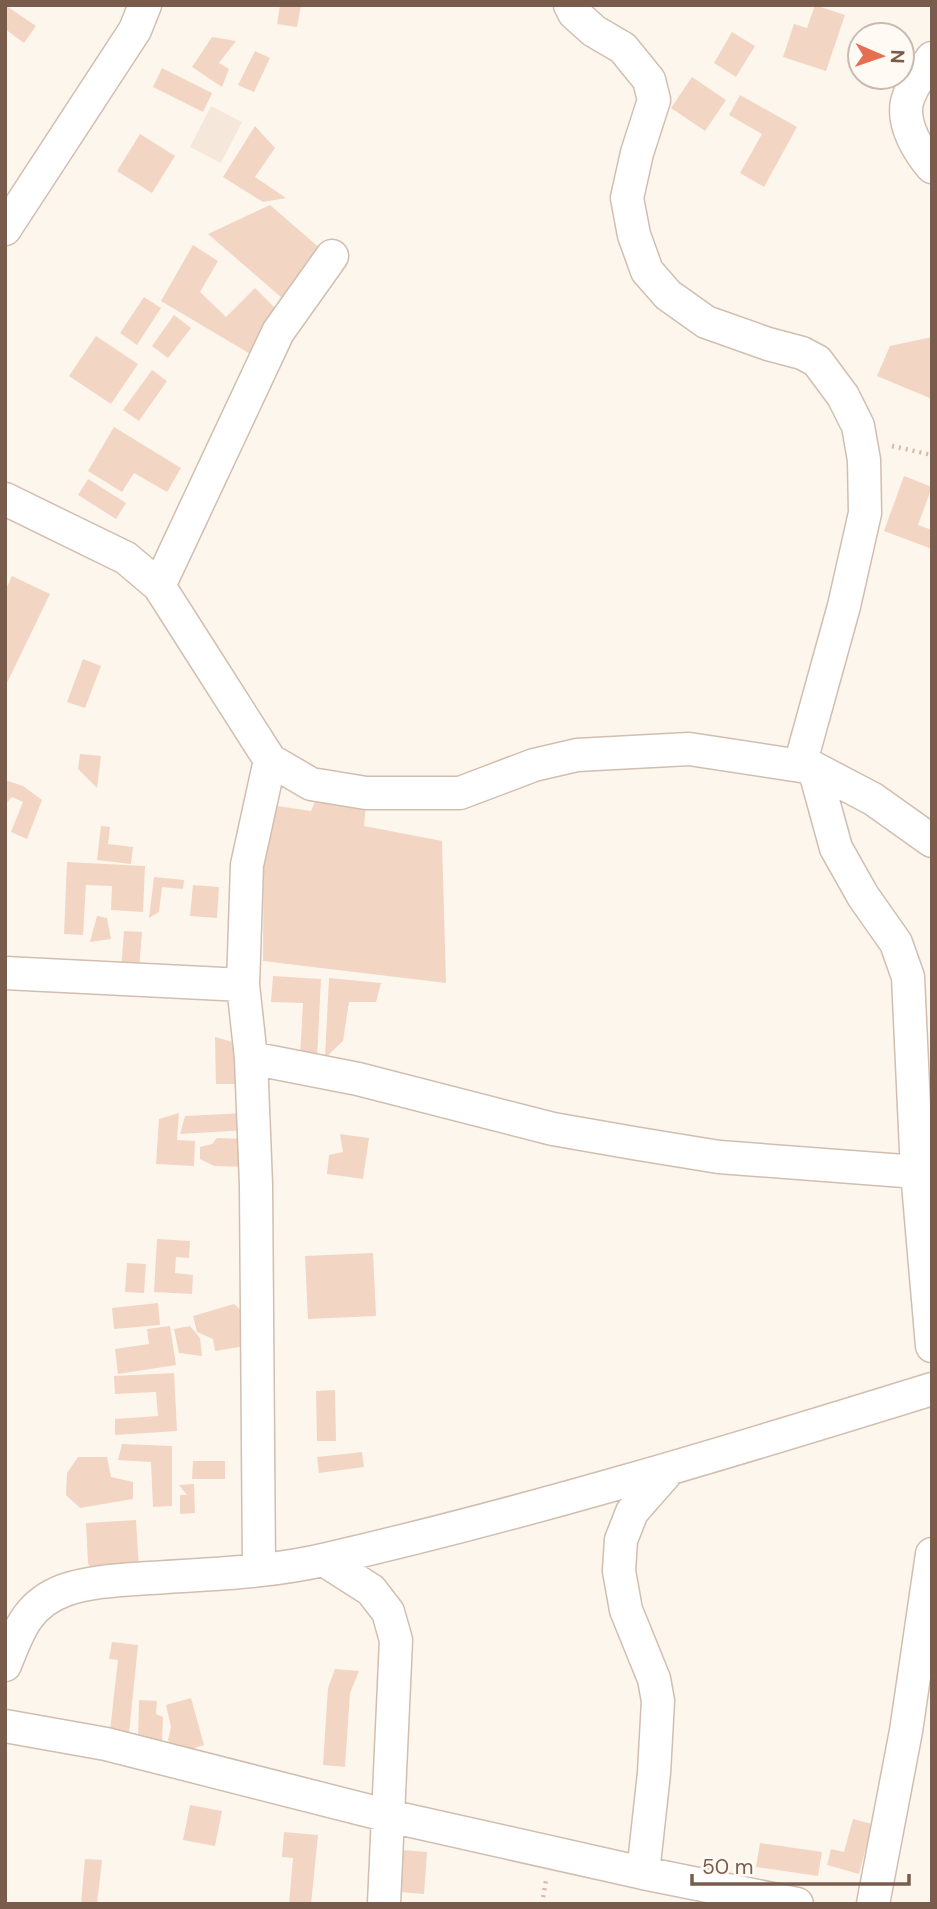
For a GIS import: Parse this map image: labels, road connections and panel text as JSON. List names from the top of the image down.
{
  "scale_bar": "50 m",
  "north": "right"
}
